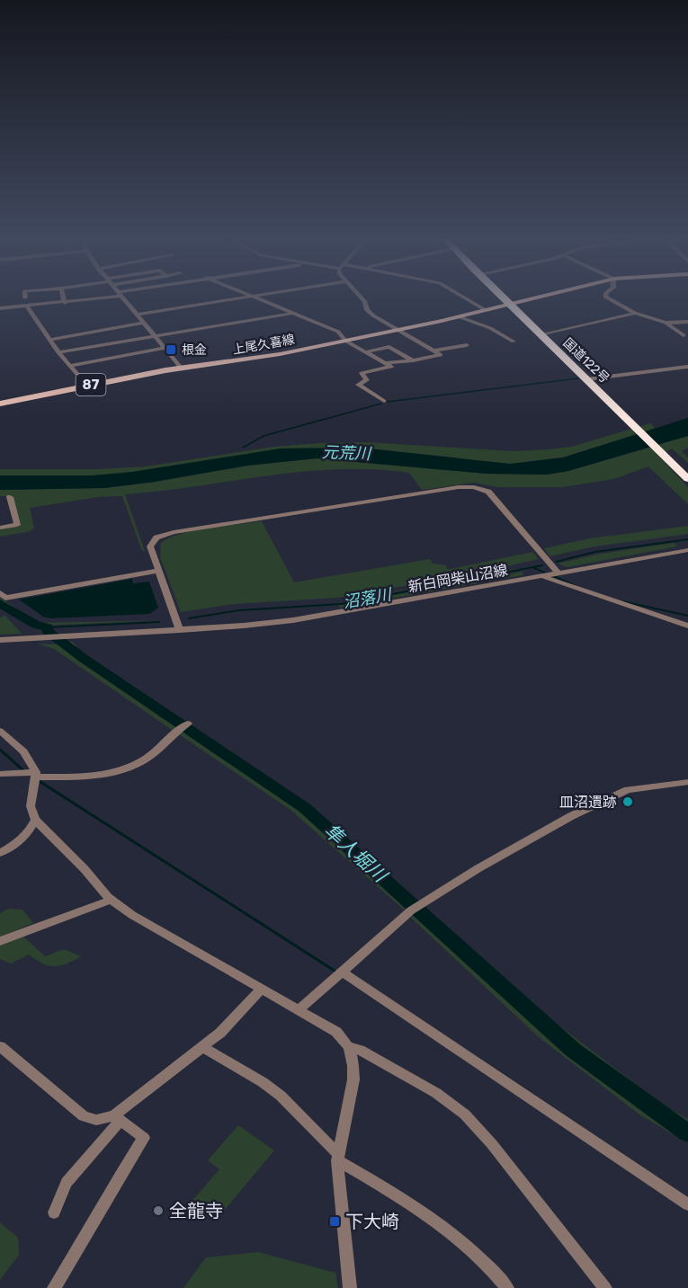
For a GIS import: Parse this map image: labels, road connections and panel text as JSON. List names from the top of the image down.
{
  "streets": {
    "highway": ["国道122号"],
    "main road": ["上尾久喜線", "87"],
    "street": ["新白岡柴山沼線"]
  },
  "crossings": [
    ["上尾久喜線", "国道122号"]
  ],
  "water": ["元荒川", "沼落川", "隼人堀川"],
  "places": {
    "transit": ["根金", "下大崎"],
    "other": ["皿沼遺跡", "全龍寺"]
  }
}
